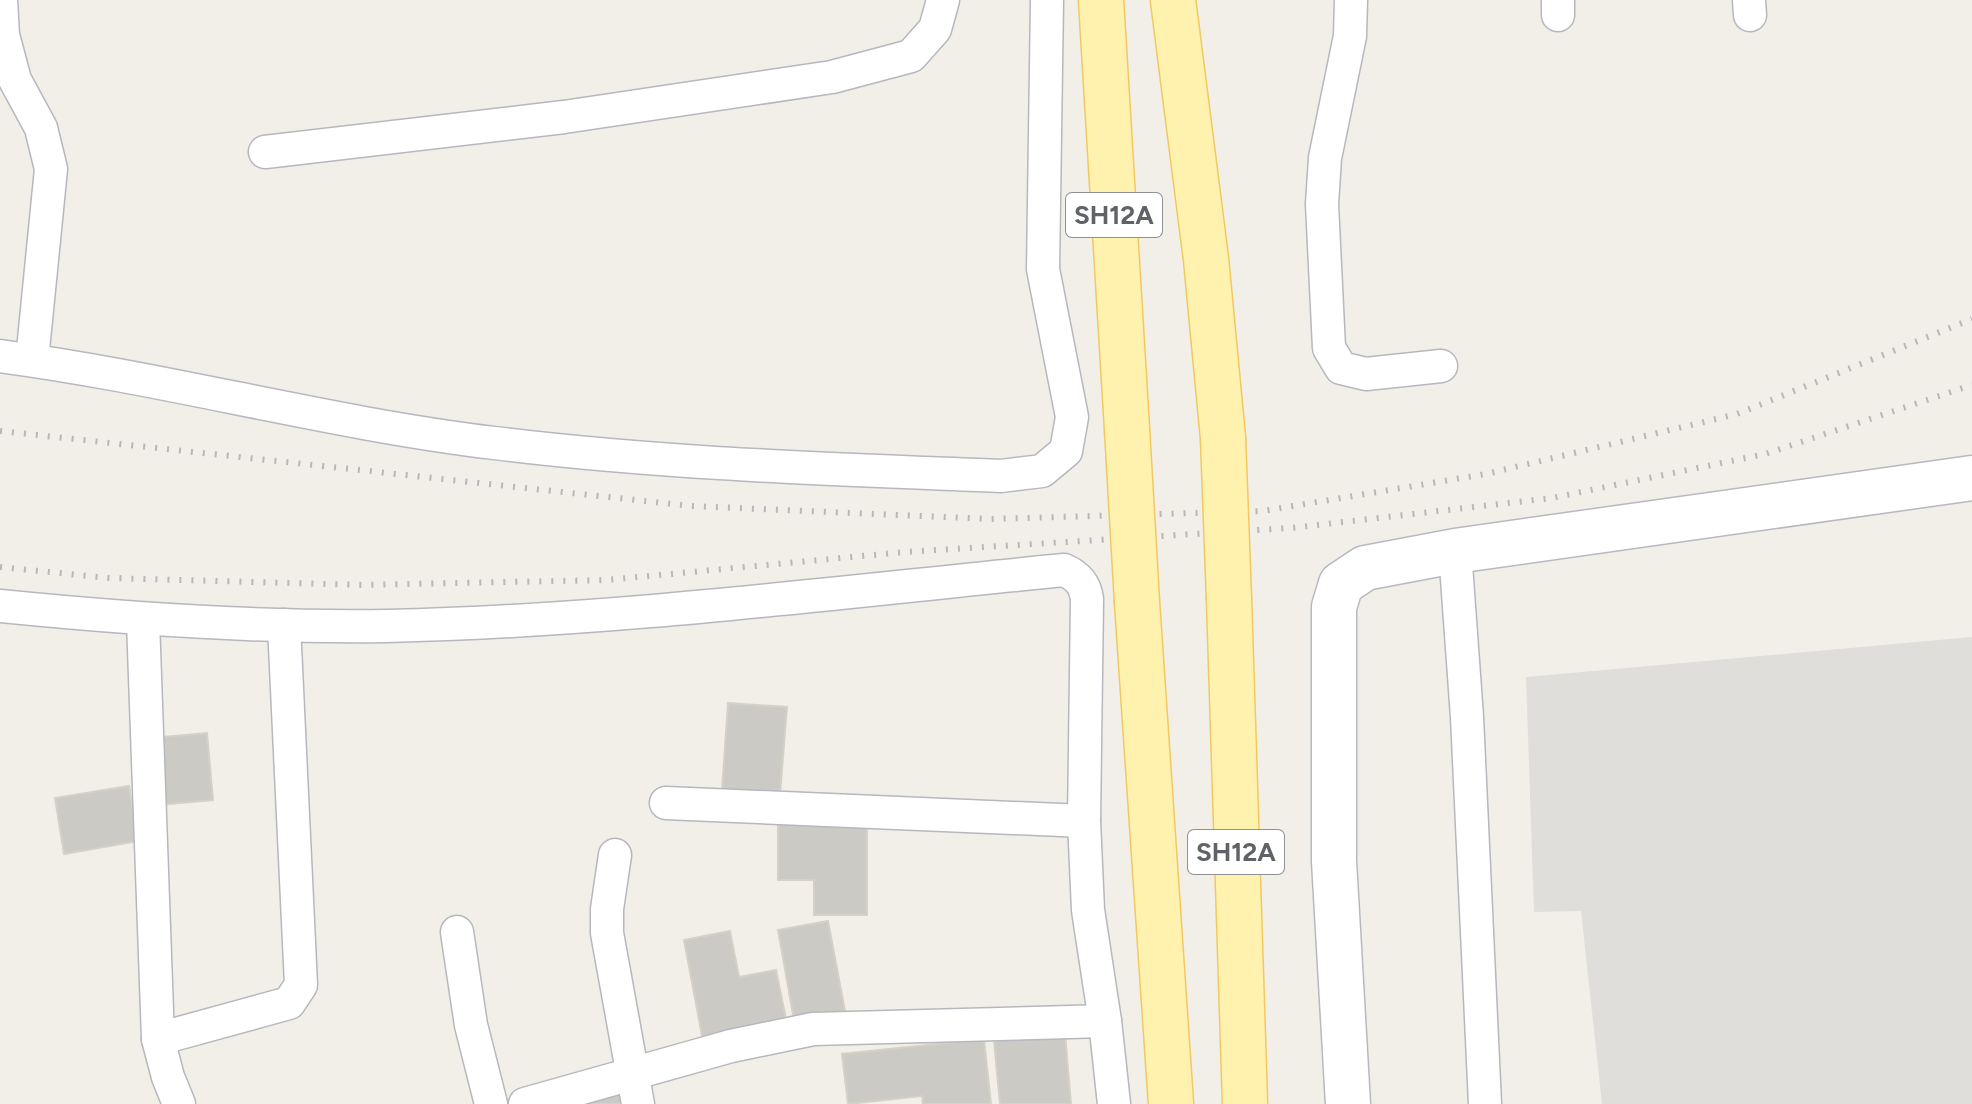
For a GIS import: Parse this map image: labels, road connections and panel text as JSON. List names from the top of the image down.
{
  "streets": {
    "main road": ["SH12A"]
  }
}
